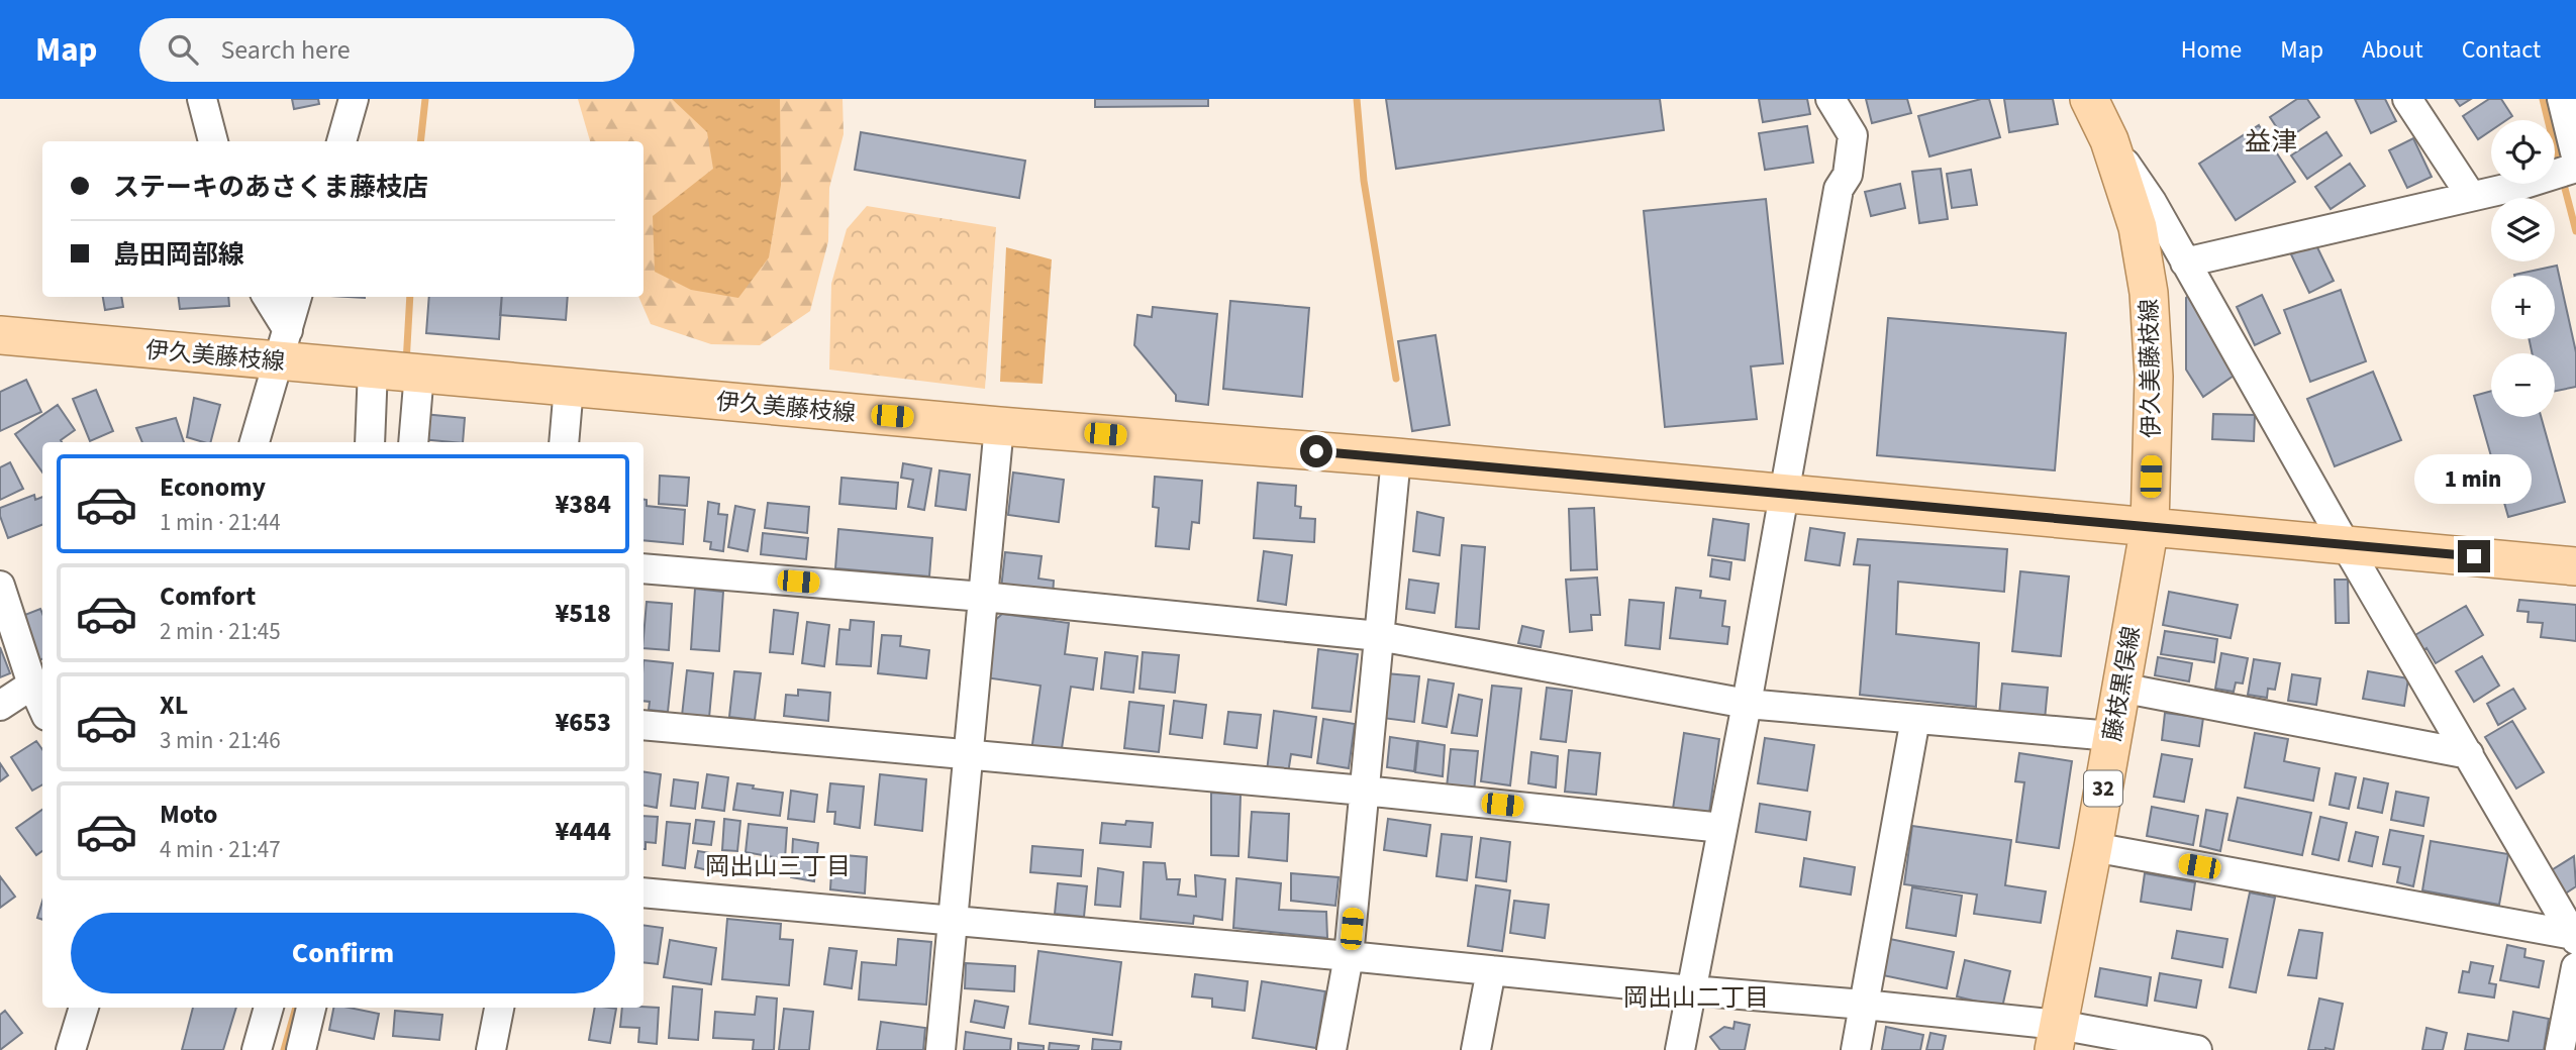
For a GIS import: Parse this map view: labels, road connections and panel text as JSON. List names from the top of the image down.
{
  "streets": {
    "main road": ["伊久美藤枝線", "藤枝黒俣線", "32"]
  },
  "crossings": [
    ["伊久美藤枝線", "藤枝黒俣線"]
  ],
  "districts": ["益津", "岡出山三丁目", "岡出山二丁目"],
  "page": {
    "header": "Map",
    "search": "Search here",
    "nav": [
      "Home",
      "Map",
      "About",
      "Contact"
    ],
    "map_buttons": ["+", "−"],
    "banner": ["ステーキのあさくま藤枝店", "島田岡部線"],
    "bubble": "1 min",
    "list": [
      {
        "name": "Economy",
        "note": "1 min · 21:44",
        "value": "¥384"
      },
      {
        "name": "Comfort",
        "note": "2 min · 21:45",
        "value": "¥518"
      },
      {
        "name": "XL",
        "note": "3 min · 21:46",
        "value": "¥653"
      },
      {
        "name": "Moto",
        "note": "4 min · 21:47",
        "value": "¥444"
      }
    ],
    "buttons": "Confirm"
  }
}
